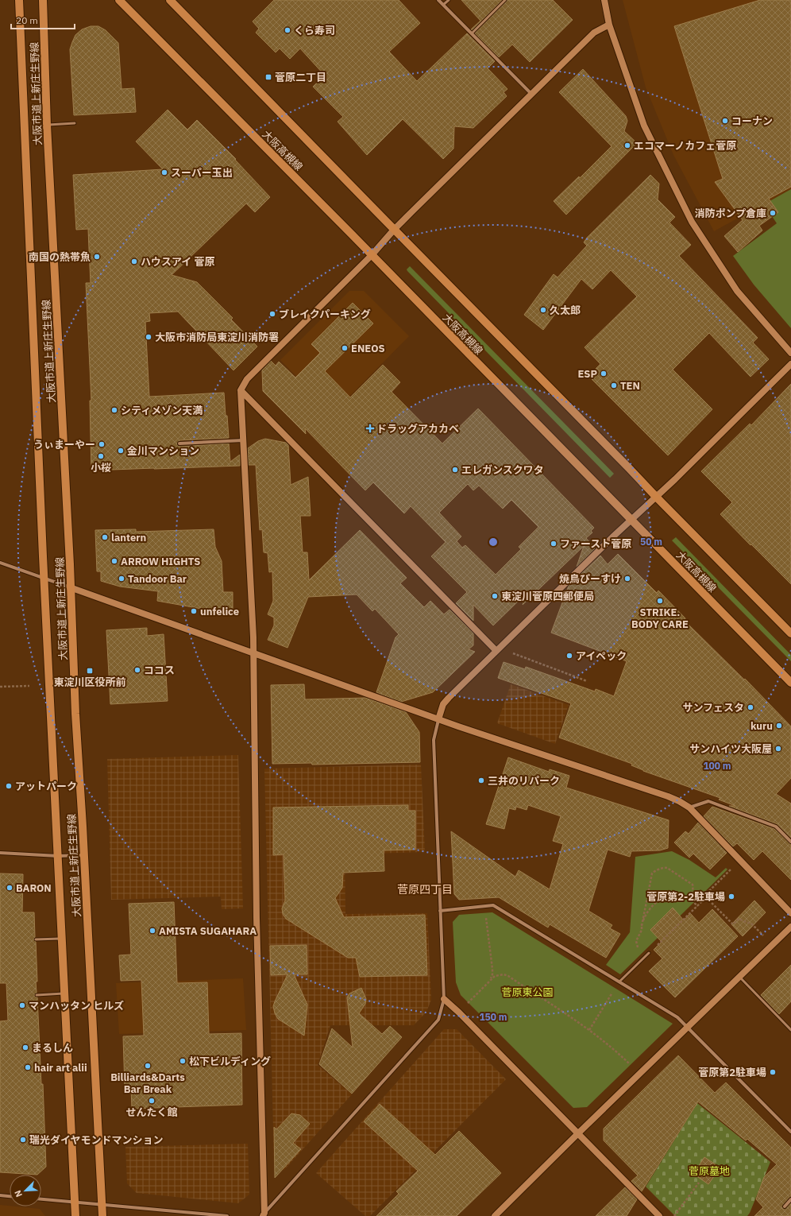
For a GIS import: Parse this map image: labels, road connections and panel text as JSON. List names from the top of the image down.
{
  "streets": {
    "main road": ["大阪市道上新庄生野線", "大阪高槻線"]
  },
  "districts": ["菅原四丁目"],
  "parks": ["菅原東公園", "菅原墓地"],
  "places": {
    "other": [
      "くら寿司",
      "コーナン",
      "エコマーノカフェ菅原",
      "スーパー玉出",
      "消防ポンプ倉庫",
      "南国の熱帯魚",
      "ハウスアイ 菅原",
      "久太郎",
      "ブレイクパーキング",
      "大阪市消防局東淀川消防署",
      "ENEOS",
      "ESP",
      "TEN",
      "シティメゾン天満",
      "うぃまーやー",
      "金川マンション",
      "小桜",
      "エレガンスクワタ",
      "lantern",
      "ファースト菅原",
      "ARROW HIGHTS",
      "Tandoor Bar",
      "焼鳥ぴーすけ",
      "東淀川菅原四郵便局",
      "STRIKE. BODY CARE",
      "unfelice",
      "アイペック",
      "ココス",
      "サンフェスタ",
      "kuru",
      "サンハイツ大阪屋",
      "三井のリパーク",
      "アットパーク",
      "BARON",
      "菅原第2-2駐車場",
      "AMISTA SUGAHARA",
      "マンハッタン ヒルズ",
      "まるしん",
      "松下ビルディング",
      "Billiards&Darts Bar Break",
      "hair art alii",
      "菅原第2駐車場",
      "せんたく館",
      "瑞光ダイヤモンドマンション"
    ],
    "transit": ["菅原二丁目", "東淀川区役所前"],
    "health": ["ドラッグアカカベ"]
  },
  "scale_bar": "20 m",
  "north": "bottom left",
  "rings": ["50 m", "100 m", "150 m"]
}
